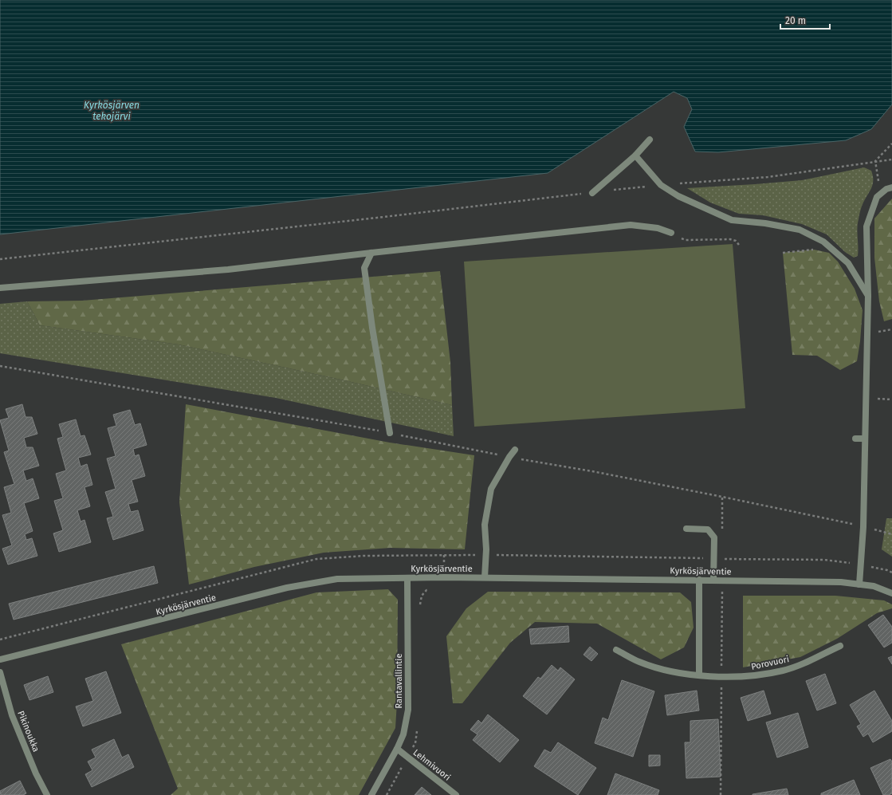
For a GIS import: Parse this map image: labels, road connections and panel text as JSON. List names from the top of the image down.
{
  "streets": {
    "street": [
      "Kyrkösjärventie",
      "Porovuori",
      "Rantavallintie",
      "Pikinoukka",
      "Lehmivuori"
    ]
  },
  "crossings": [
    ["Kyrkösjärventie", "Rantavallintie"],
    ["Rantavallintie", "Lehmivuori"]
  ],
  "water": ["Kyrkösjärven tekojärvi"],
  "scale_bar": "20 m"
}
